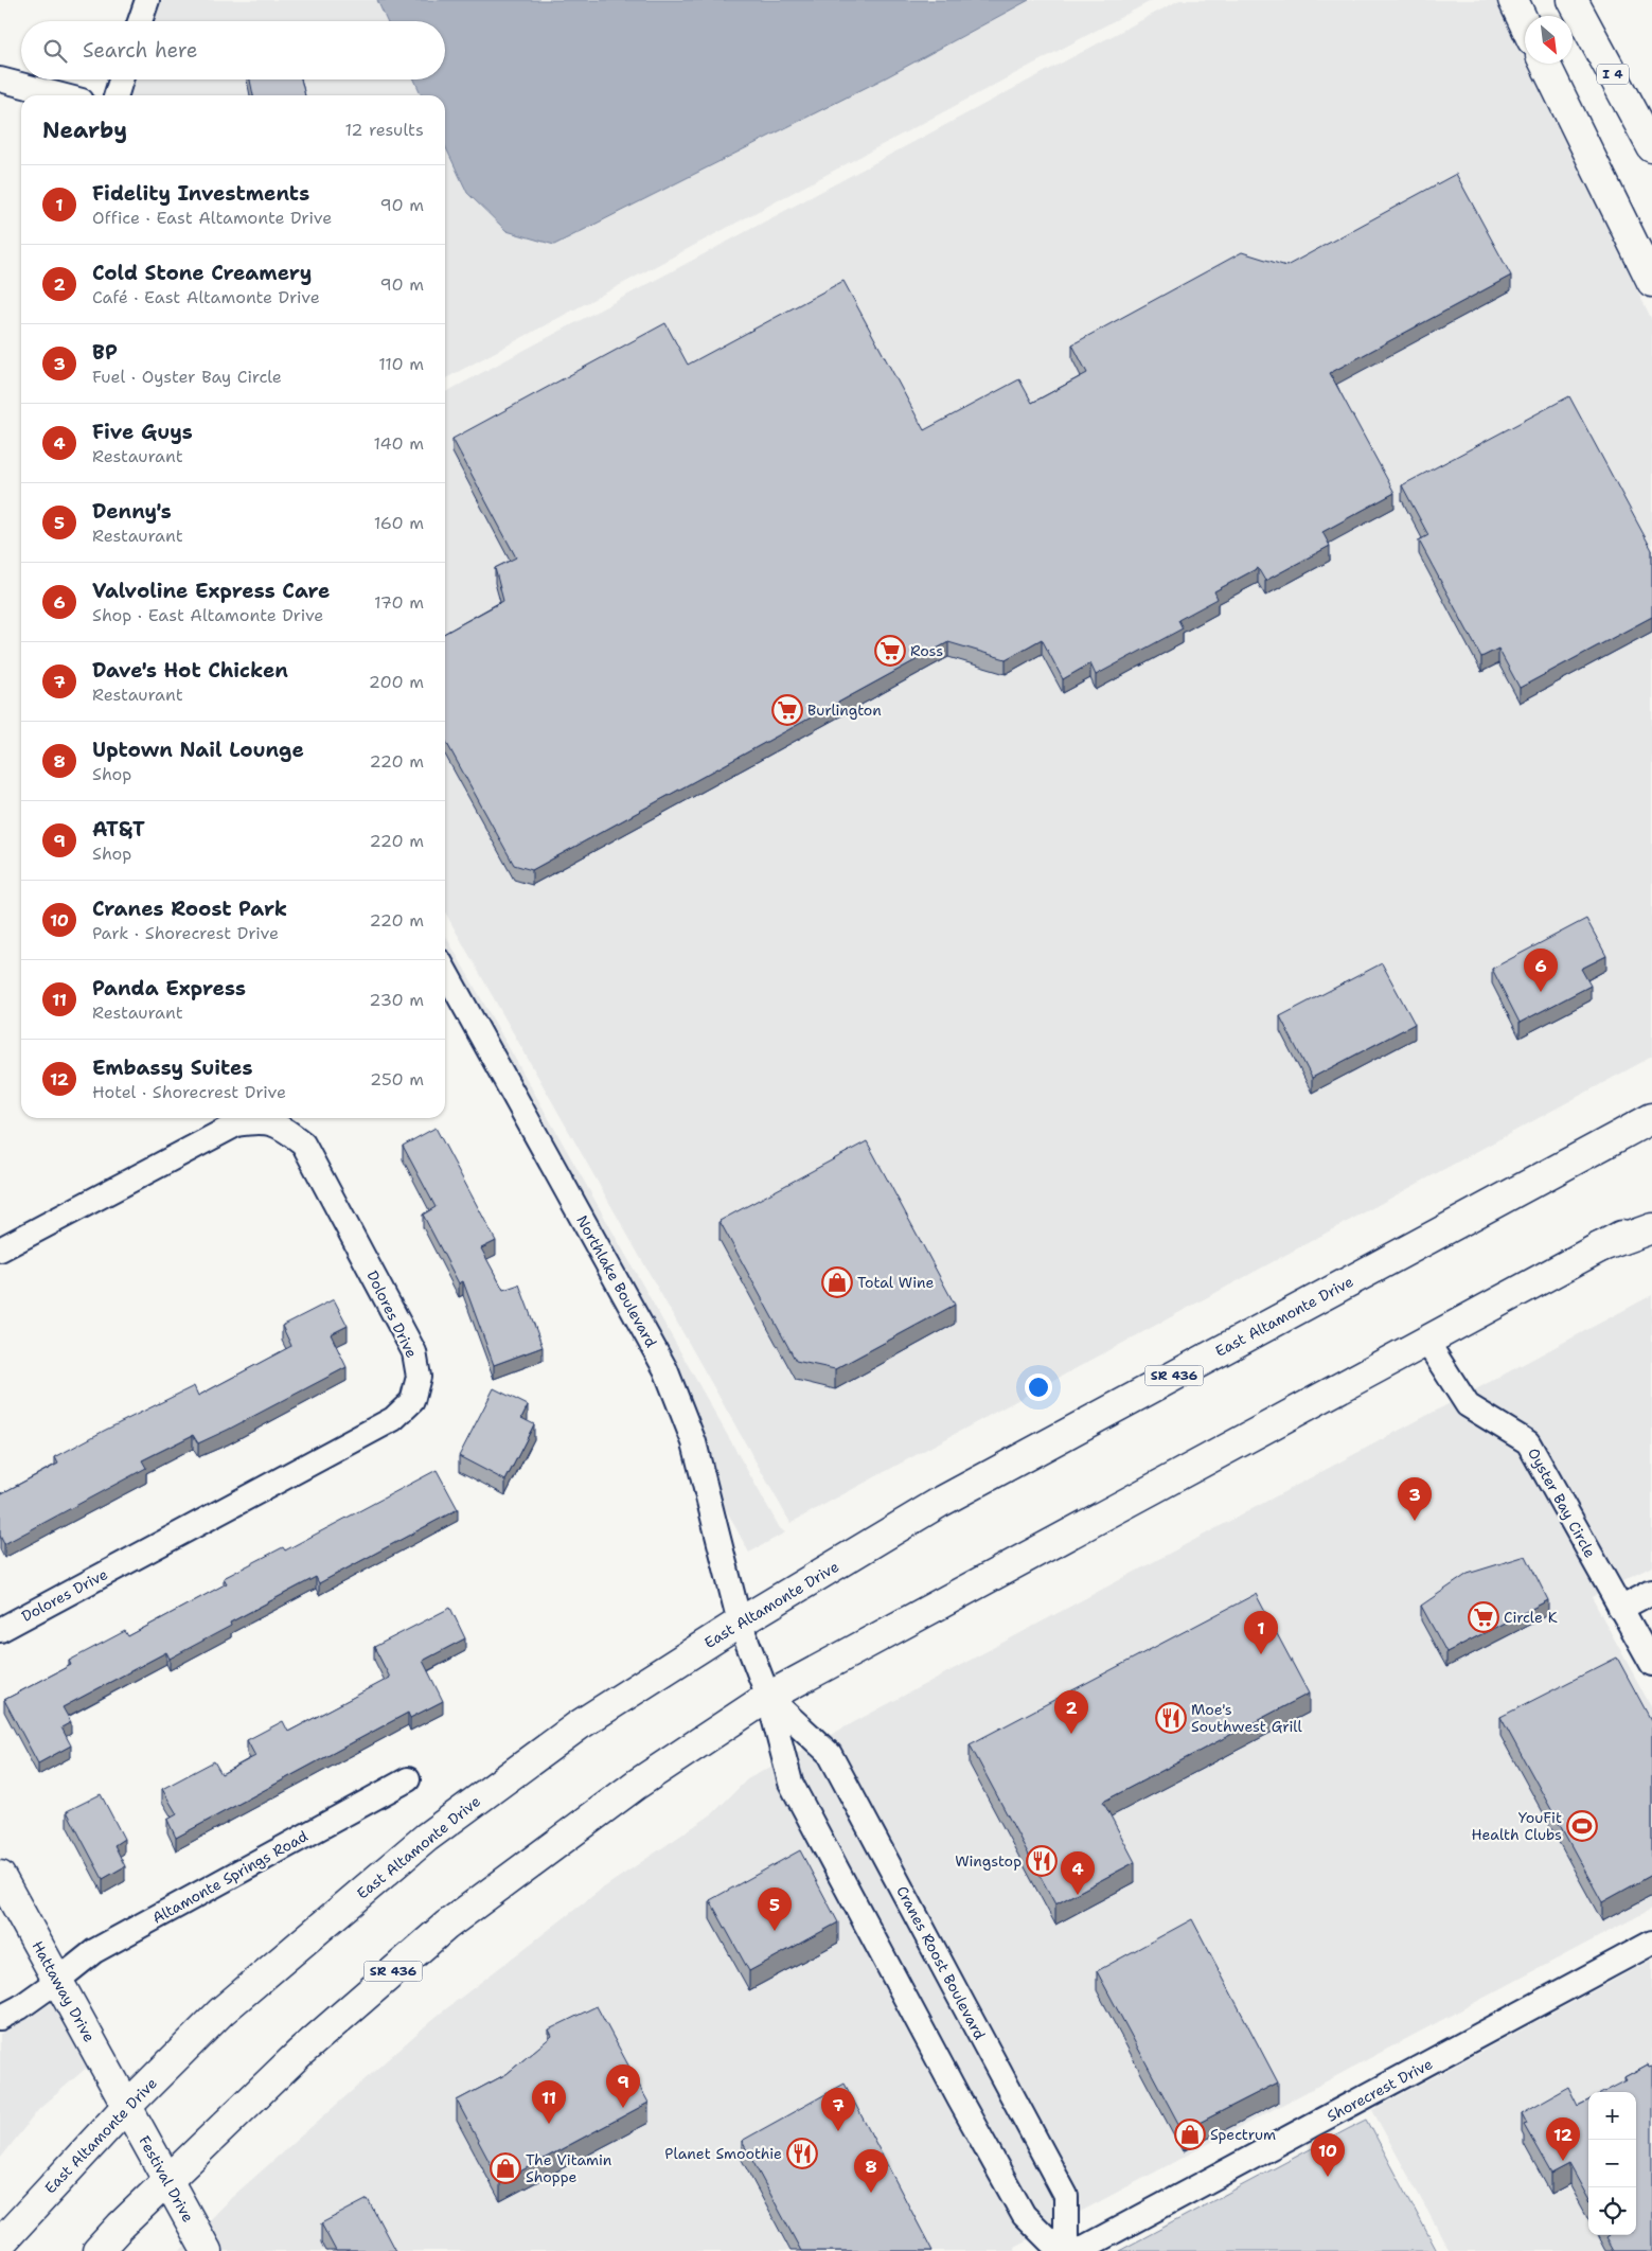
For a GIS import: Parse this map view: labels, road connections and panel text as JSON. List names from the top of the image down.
{
  "streets": {
    "main road": [
      "I 4",
      "East Altamonte Drive",
      "SR 436",
      "Hattaway Drive",
      "Festival Drive"
    ],
    "street": [
      "Northlake Boulevard",
      "Dolores Drive",
      "Oyster Bay Circle",
      "Altamonte Springs Road",
      "Cranes Roost Boulevard",
      "Shorecrest Drive"
    ]
  },
  "crossings": [
    ["Northlake Boulevard", "East Altamonte Drive"],
    ["Northlake Boulevard", "Cranes Roost Boulevard"],
    ["East Altamonte Drive", "Cranes Roost Boulevard"],
    ["East Altamonte Drive", "Hattaway Drive"],
    ["East Altamonte Drive", "Festival Drive"],
    ["SR 436", "Oyster Bay Circle"],
    ["SR 436", "Cranes Roost Boulevard"],
    ["SR 436", "Festival Drive"],
    ["Altamonte Springs Road", "Hattaway Drive"],
    ["Hattaway Drive", "Festival Drive"]
  ],
  "places": {
    "supermarket": ["Ross", "Burlington", "Circle K"],
    "shop": ["Total Wine", "Spectrum", "The Vitamin Shoppe"],
    "restaurant": ["Moe's Southwest Grill", "Wingstop", "Planet Smoothie"],
    "sports": ["YouFit Health Clubs"]
  },
  "north": "bottom right",
  "page": {
    "search": "Search here",
    "heading": ["Nearby", "12 results"],
    "list": [
      {
        "mark": "1",
        "name": "Fidelity Investments",
        "note": "Office · East Altamonte Drive",
        "value": "90 m"
      },
      {
        "mark": "2",
        "name": "Cold Stone Creamery",
        "note": "Café · East Altamonte Drive",
        "value": "90 m"
      },
      {
        "mark": "3",
        "name": "BP",
        "note": "Fuel · Oyster Bay Circle",
        "value": "110 m"
      },
      {
        "mark": "4",
        "name": "Five Guys",
        "note": "Restaurant",
        "value": "140 m"
      },
      {
        "mark": "5",
        "name": "Denny's",
        "note": "Restaurant",
        "value": "160 m"
      },
      {
        "mark": "6",
        "name": "Valvoline Express Care",
        "note": "Shop · East Altamonte Drive",
        "value": "170 m"
      },
      {
        "mark": "7",
        "name": "Dave's Hot Chicken",
        "note": "Restaurant",
        "value": "200 m"
      },
      {
        "mark": "8",
        "name": "Uptown Nail Lounge",
        "note": "Shop",
        "value": "220 m"
      },
      {
        "mark": "9",
        "name": "AT&T",
        "note": "Shop",
        "value": "220 m"
      },
      {
        "mark": "10",
        "name": "Cranes Roost Park",
        "note": "Park · Shorecrest Drive",
        "value": "220 m"
      },
      {
        "mark": "11",
        "name": "Panda Express",
        "note": "Restaurant",
        "value": "230 m"
      },
      {
        "mark": "12",
        "name": "Embassy Suites",
        "note": "Hotel · Shorecrest Drive",
        "value": "250 m"
      }
    ],
    "pins": [
      "6",
      "3",
      "1",
      "2",
      "4",
      "5",
      "9",
      "11",
      "7",
      "12",
      "10",
      "8"
    ],
    "map_buttons": ["+", "−"]
  }
}
